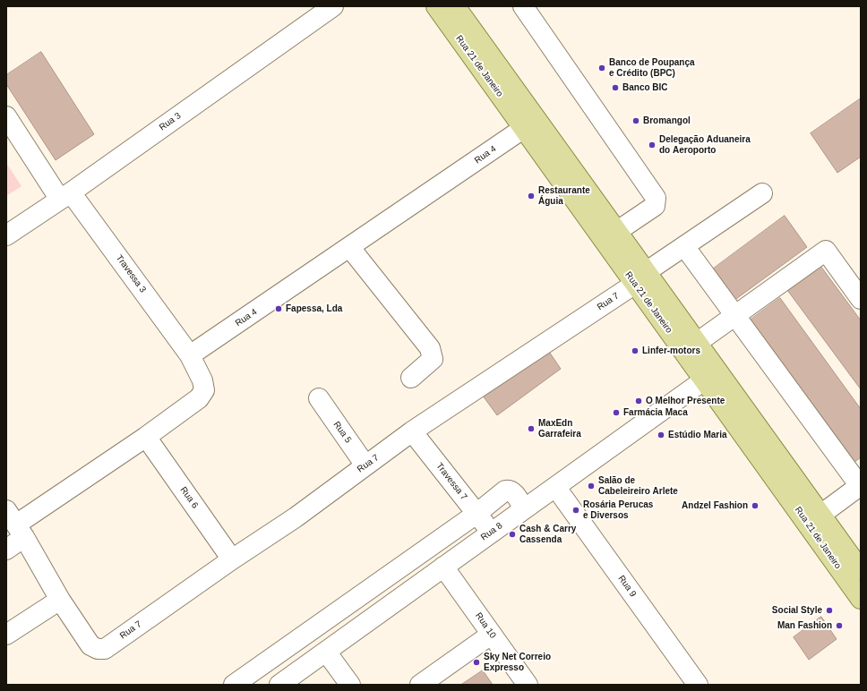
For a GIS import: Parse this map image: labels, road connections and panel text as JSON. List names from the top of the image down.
{
  "streets": {
    "main road": ["Rua 21 de Janeiro"],
    "street": [
      "Rua 3",
      "Rua 4",
      "Travessa 3",
      "Rua 7",
      "Rua 5",
      "Travessa 7",
      "Rua 6",
      "Rua 8",
      "Rua 9",
      "Rua 10"
    ]
  },
  "crossings": [
    ["Rua 21 de Janeiro", "Rua 4"],
    ["Rua 21 de Janeiro", "Rua 7"],
    ["Rua 21 de Janeiro", "Rua 8"],
    ["Rua 3", "Travessa 3"],
    ["Rua 4", "Travessa 3"],
    ["Rua 7", "Rua 5"],
    ["Rua 7", "Travessa 7"],
    ["Rua 7", "Rua 6"],
    ["Travessa 7", "Rua 8"],
    ["Rua 8", "Rua 9"],
    ["Rua 8", "Rua 10"]
  ],
  "places": [
    "Banco de Poupança e Crédito (BPC)",
    "Banco BIC",
    "Bromangol",
    "Delegação Aduaneira do Aeroporto",
    "Restaurante Águia",
    "Fapessa, Lda",
    "Linfer-motors",
    "O Melhor Presente",
    "Farmácia Maca",
    "MaxEdn Garrafeira",
    "Estúdio Maria",
    "Salão de Cabeleireiro Arlete",
    "Andzel Fashion",
    "Rosária Perucas e Diversos",
    "Cash & Carry Cassenda",
    "Social Style",
    "Man Fashion",
    "Sky Net Correio Expresso"
  ]
}
